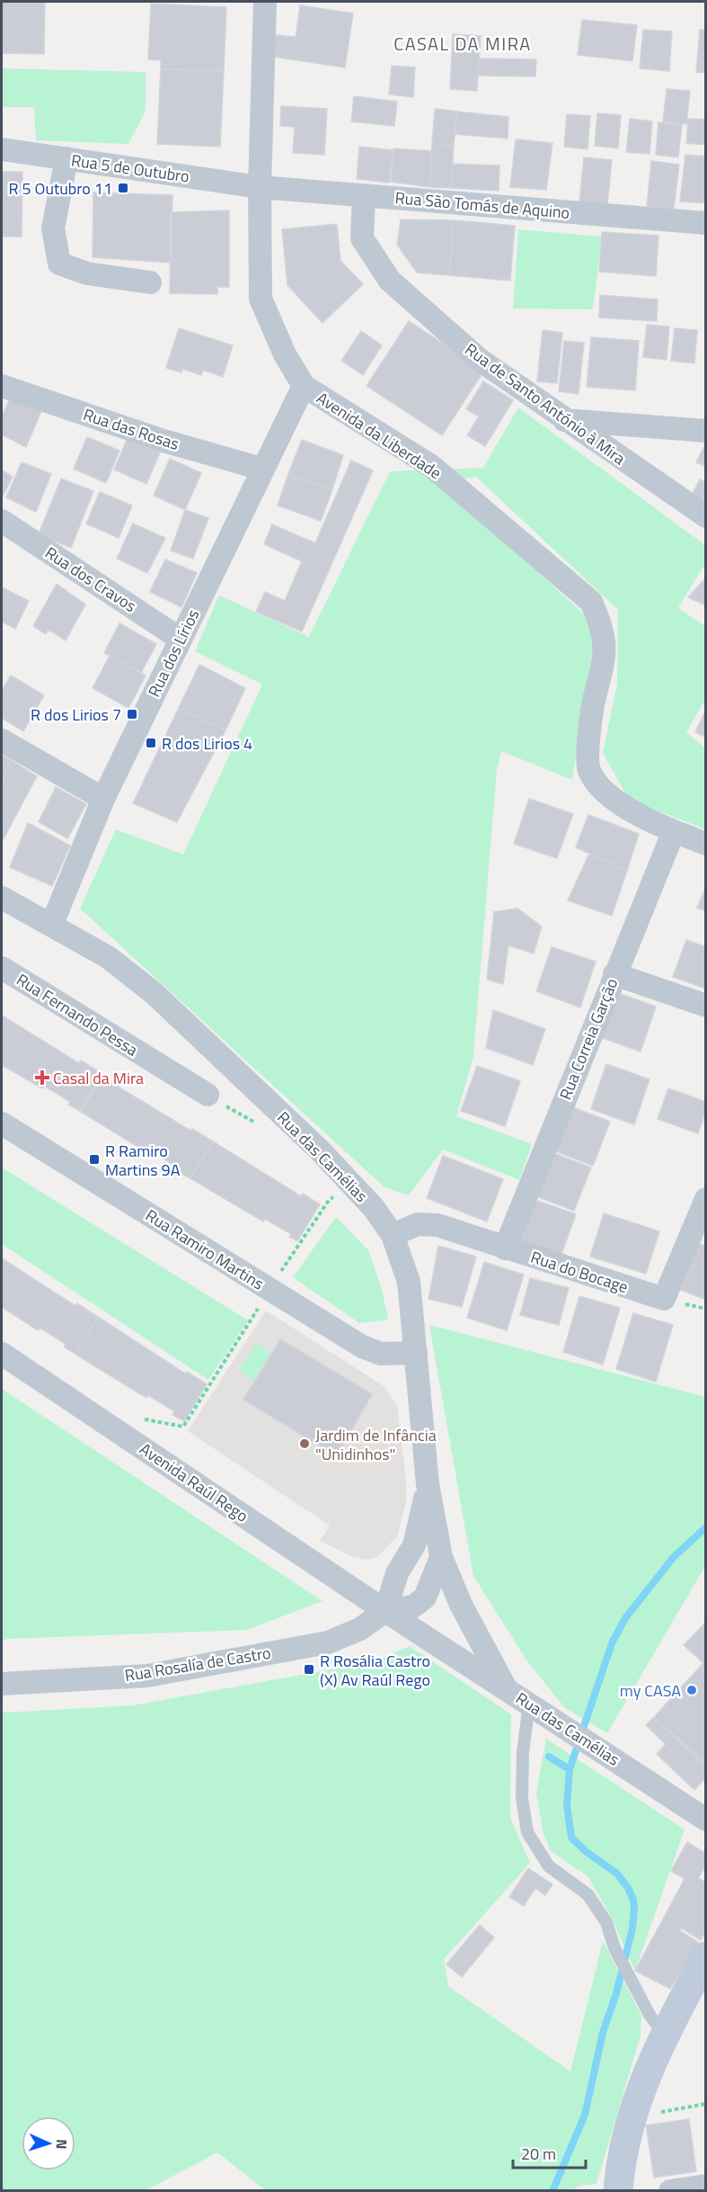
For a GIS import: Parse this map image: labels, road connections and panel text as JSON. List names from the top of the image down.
{
  "streets": {
    "street": [
      "Rua 5 de Outubro",
      "Rua São Tomás de Aquino",
      "Rua de Santo António à Mira",
      "Rua das Rosas",
      "Avenida da Liberdade",
      "Rua dos Cravos",
      "Rua dos Lírios",
      "Rua Fernando Pessa",
      "Rua Correia Garção",
      "Rua das Camélias",
      "Rua Ramiro Martins",
      "Rua do Bocage",
      "Avenida Raúl Rego",
      "Rua Rosalía de Castro"
    ]
  },
  "crossings": [
    ["Rua 5 de Outubro", "Rua São Tomás de Aquino"],
    ["Rua 5 de Outubro", "Avenida da Liberdade"],
    ["Rua São Tomás de Aquino", "Rua de Santo António à Mira"],
    ["Rua São Tomás de Aquino", "Avenida da Liberdade"],
    ["Rua das Rosas", "Rua dos Lírios"],
    ["Avenida da Liberdade", "Rua dos Lírios"],
    ["Avenida da Liberdade", "Rua Correia Garção"],
    ["Rua dos Cravos", "Rua dos Lírios"],
    ["Rua dos Lírios", "Rua das Camélias"],
    ["Rua Correia Garção", "Rua do Bocage"],
    ["Rua das Camélias", "Rua Ramiro Martins"],
    ["Rua das Camélias", "Rua do Bocage"],
    ["Rua das Camélias", "Avenida Raúl Rego"],
    ["Rua das Camélias", "Rua Rosalía de Castro"],
    ["Avenida Raúl Rego", "Rua Rosalía de Castro"]
  ],
  "districts": ["CASAL DA MIRA"],
  "places": {
    "transit": [
      "R 5 Outubro 11",
      "R dos Lirios 7",
      "R dos Lirios 4",
      "R Ramiro Martins 9A",
      "R Rosália Castro (X) Av Raúl Rego"
    ],
    "health": ["Casal da Mira"],
    "other": ["Jardim de Infância \"Unidinhos\"", "my CASA"]
  },
  "scale_bar": "20 m",
  "north": "right"
}
